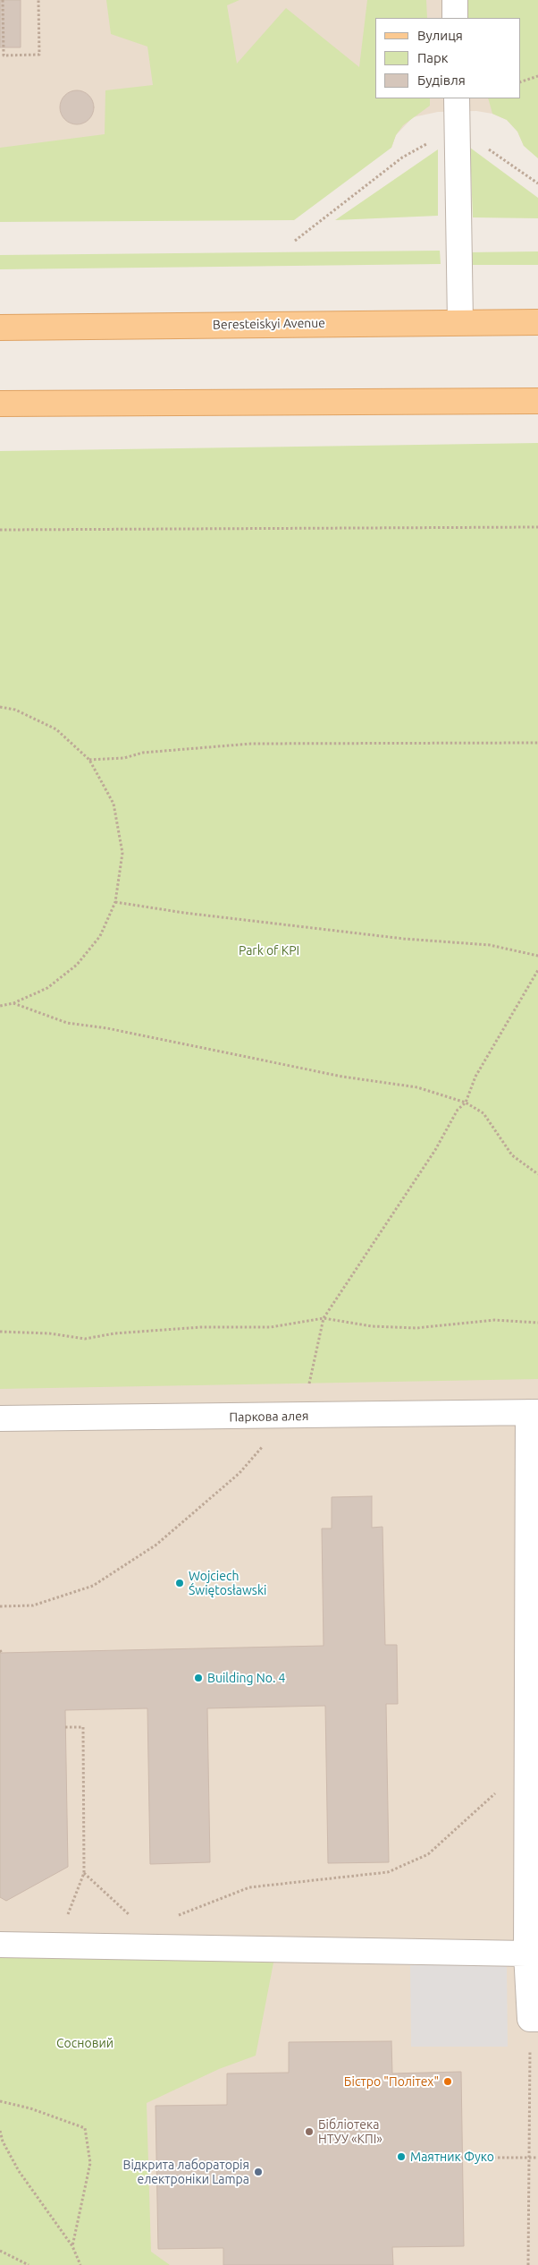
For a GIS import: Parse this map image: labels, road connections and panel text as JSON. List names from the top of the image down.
{
  "streets": {
    "main road": ["Beresteiskyi Avenue"],
    "street": ["Паркова алея"]
  },
  "parks": ["Park of KPI", "Сосновий"],
  "places": [
    "Wojciech Świętosławski",
    "Building No. 4",
    "Бістро \"Політех\"",
    "Бібліотека НТУУ «КПІ»",
    "Маятник Фуко",
    "Відкрита лабораторія електроніки Lampa"
  ],
  "legend": ["Вулиця", "Парк", "Будівля"]
}
